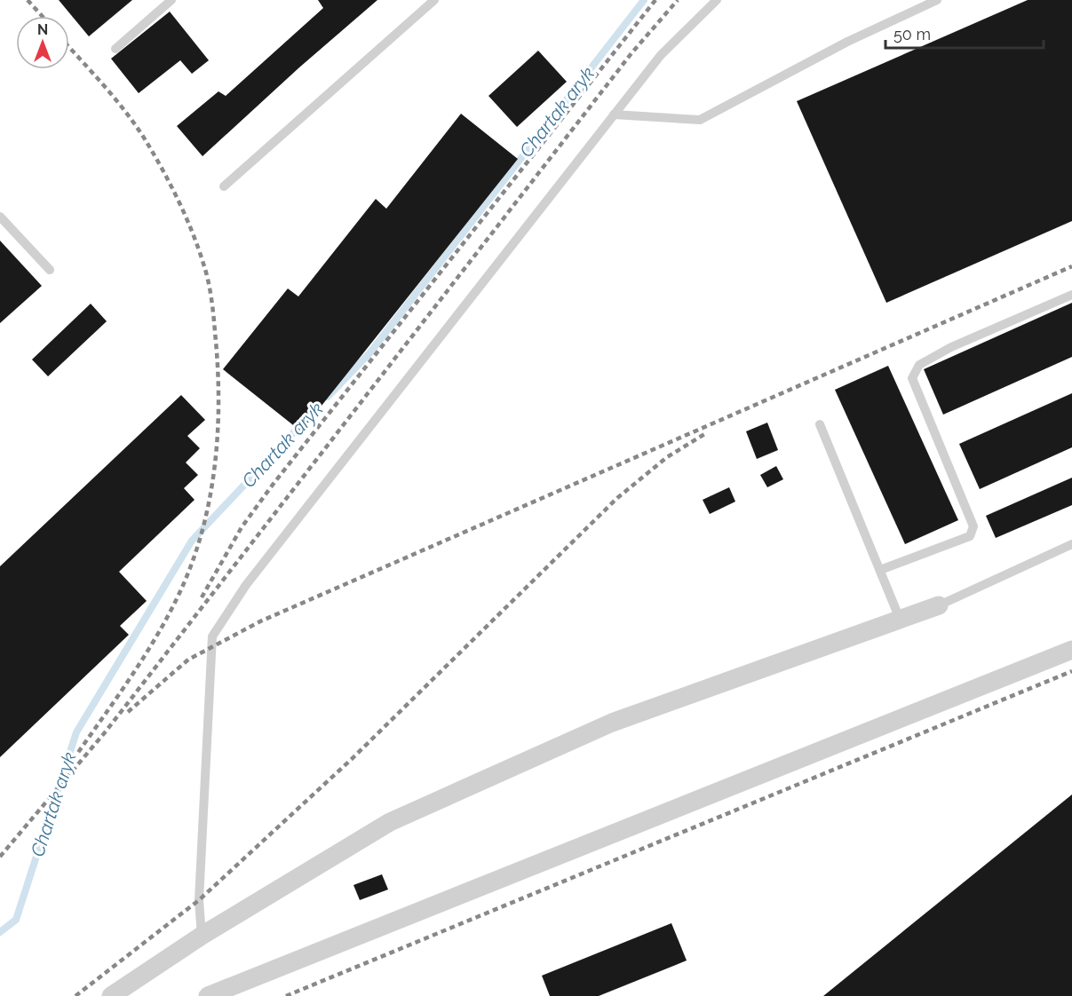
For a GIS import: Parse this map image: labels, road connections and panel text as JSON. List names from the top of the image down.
{
  "water": ["Chartak aryk"],
  "scale_bar": "50 m",
  "north": "top"
}
